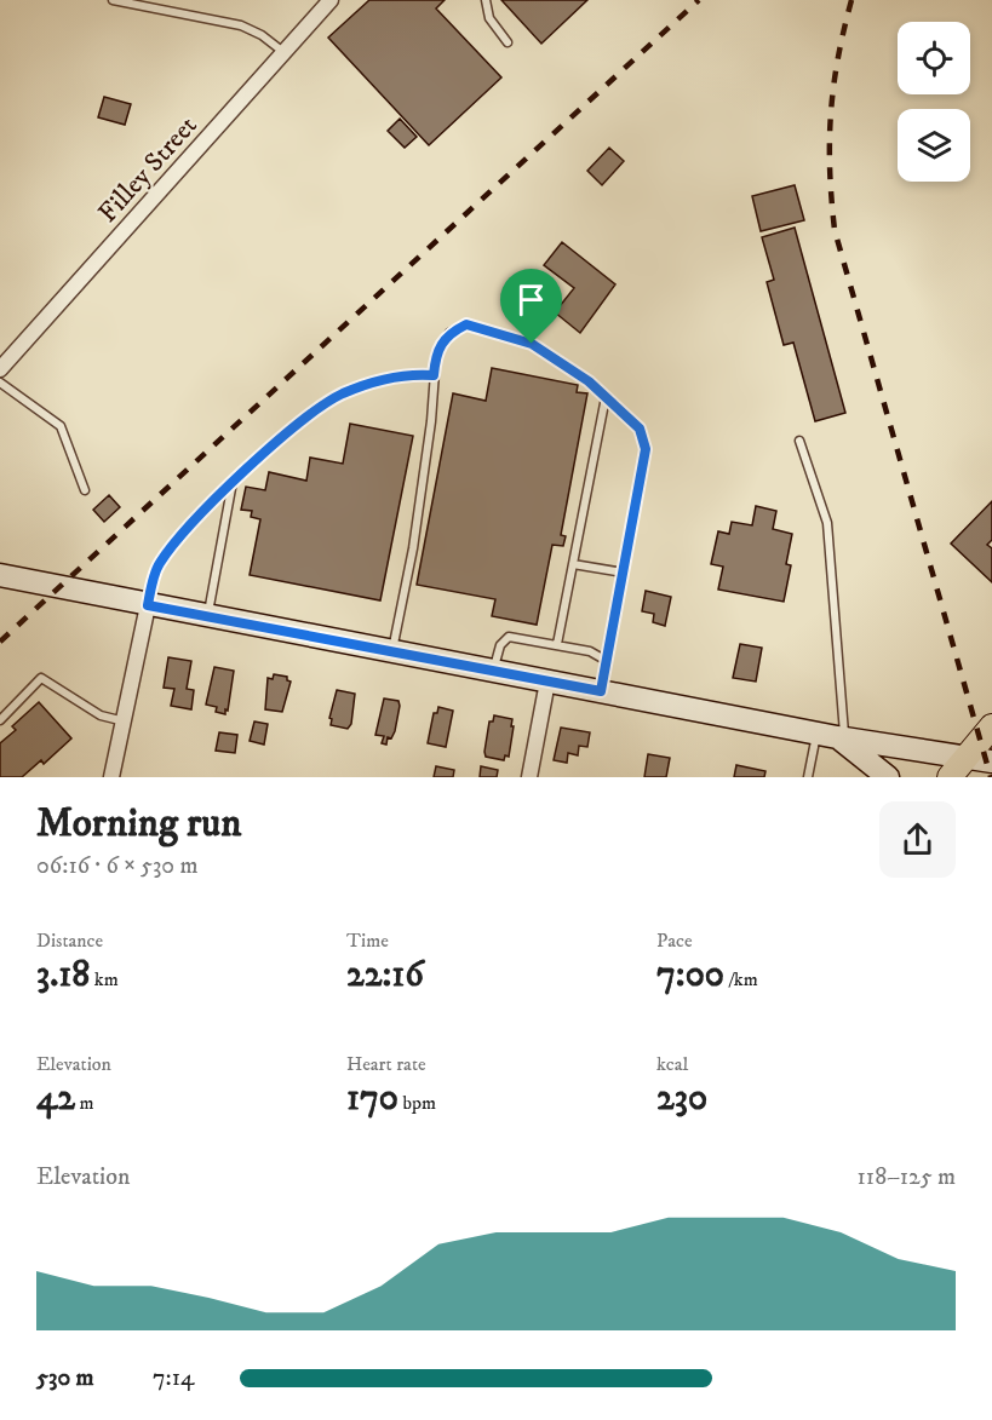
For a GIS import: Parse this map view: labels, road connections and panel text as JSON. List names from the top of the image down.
{
  "streets": {
    "street": ["Filley Street"]
  },
  "page": {
    "heading": ["Morning run", "06:16 · 6 × 530 m"],
    "stats": [
      ["Distance", "3.18 km"],
      ["Time", "22:16"],
      ["Pace", "7:00 /km"],
      ["Elevation", "42 m"],
      ["Heart rate", "170 bpm"],
      ["kcal", "230"]
    ],
    "chart": ["Elevation", "118–125 m"],
    "list": [
      {
        "name": "530 m",
        "note": "7:14"
      }
    ]
  }
}
